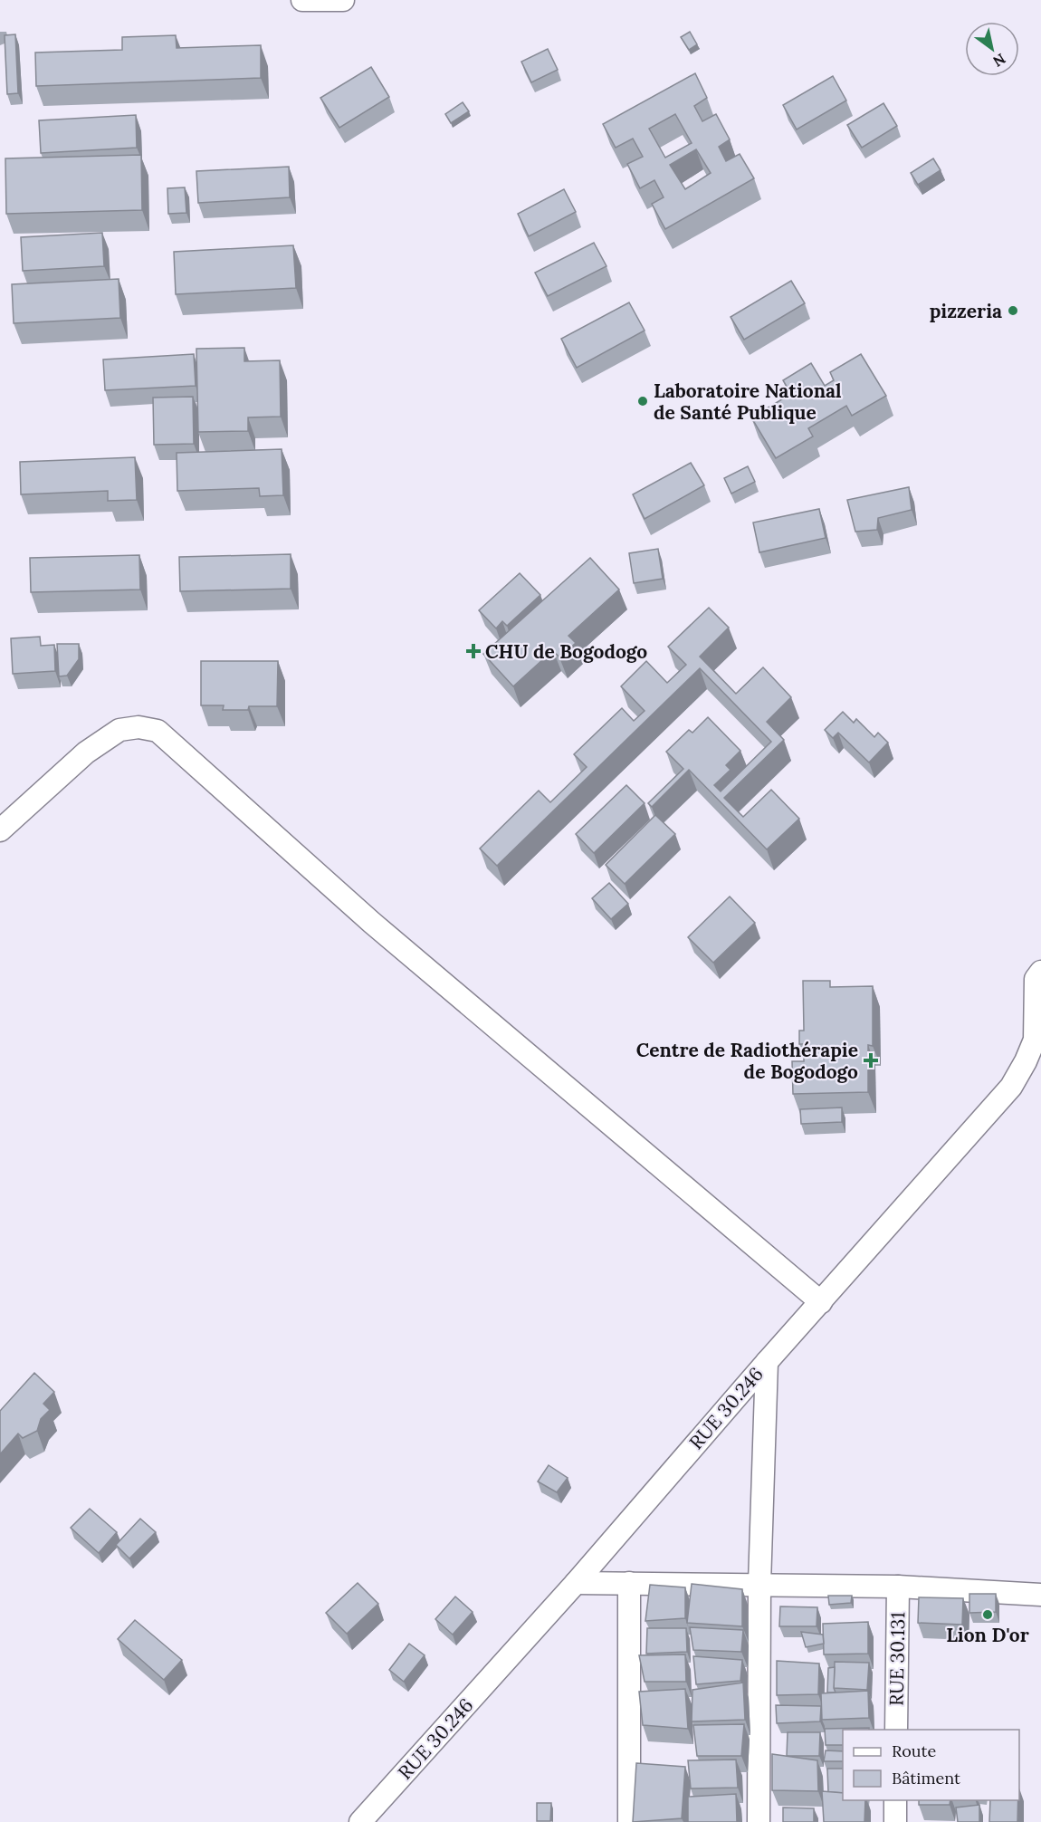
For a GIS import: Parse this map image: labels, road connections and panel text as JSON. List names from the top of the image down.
{
  "streets": {
    "street": ["RUE 30.246", "RUE 30.131"]
  },
  "places": {
    "other": ["pizzeria", "Laboratoire National de Santé Publique", "Lion D'or"],
    "health": ["CHU de Bogodogo", "Centre de Radiothérapie de Bogodogo"]
  },
  "legend": ["Route", "Bâtiment"],
  "north": "bottom right"
}
